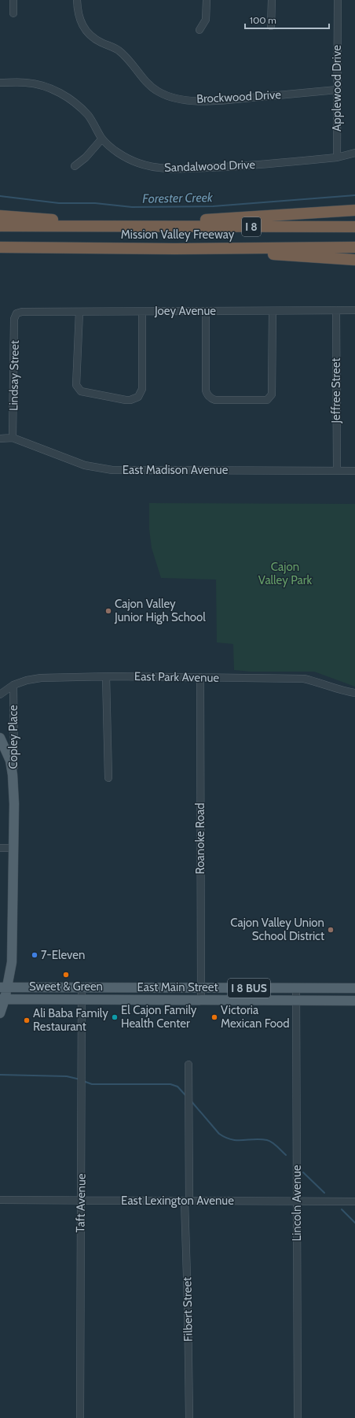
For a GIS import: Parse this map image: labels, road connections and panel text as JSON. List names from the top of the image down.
{
  "streets": {
    "highway": ["I 8", "Mission Valley Freeway"],
    "main road": ["East Main Street", "I 8 BUS"],
    "street": [
      "Applewood Drive",
      "Brockwood Drive",
      "Sandalwood Drive",
      "Joey Avenue",
      "Lindsay Street",
      "Jeffree Street",
      "East Madison Avenue",
      "East Park Avenue",
      "Copley Place",
      "Roanoke Road",
      "East Lexington Avenue",
      "Taft Avenue",
      "Lincoln Avenue",
      "Filbert Street"
    ]
  },
  "crossings": [
    ["Applewood Drive", "Brockwood Drive"],
    ["Applewood Drive", "Sandalwood Drive"],
    ["Joey Avenue", "Lindsay Street"],
    ["Joey Avenue", "Jeffree Street"],
    ["Lindsay Street", "East Madison Avenue"],
    ["Jeffree Street", "East Madison Avenue"],
    ["East Park Avenue", "Copley Place"],
    ["East Park Avenue", "Roanoke Road"],
    ["Roanoke Road", "East Main Street"],
    ["East Main Street", "Taft Avenue"],
    ["East Main Street", "Lincoln Avenue"],
    ["East Lexington Avenue", "Taft Avenue"],
    ["East Lexington Avenue", "Lincoln Avenue"],
    ["East Lexington Avenue", "Filbert Street"]
  ],
  "water": ["Forester Creek"],
  "parks": ["Cajon Valley Park"],
  "places": [
    "Cajon Valley Junior High School",
    "Cajon Valley Union School District",
    "7-Eleven",
    "Sweet & Green",
    "El Cajon Family Health Center",
    "Victoria Mexican Food",
    "Ali Baba Family Restaurant"
  ],
  "scale_bar": "100 m"
}
